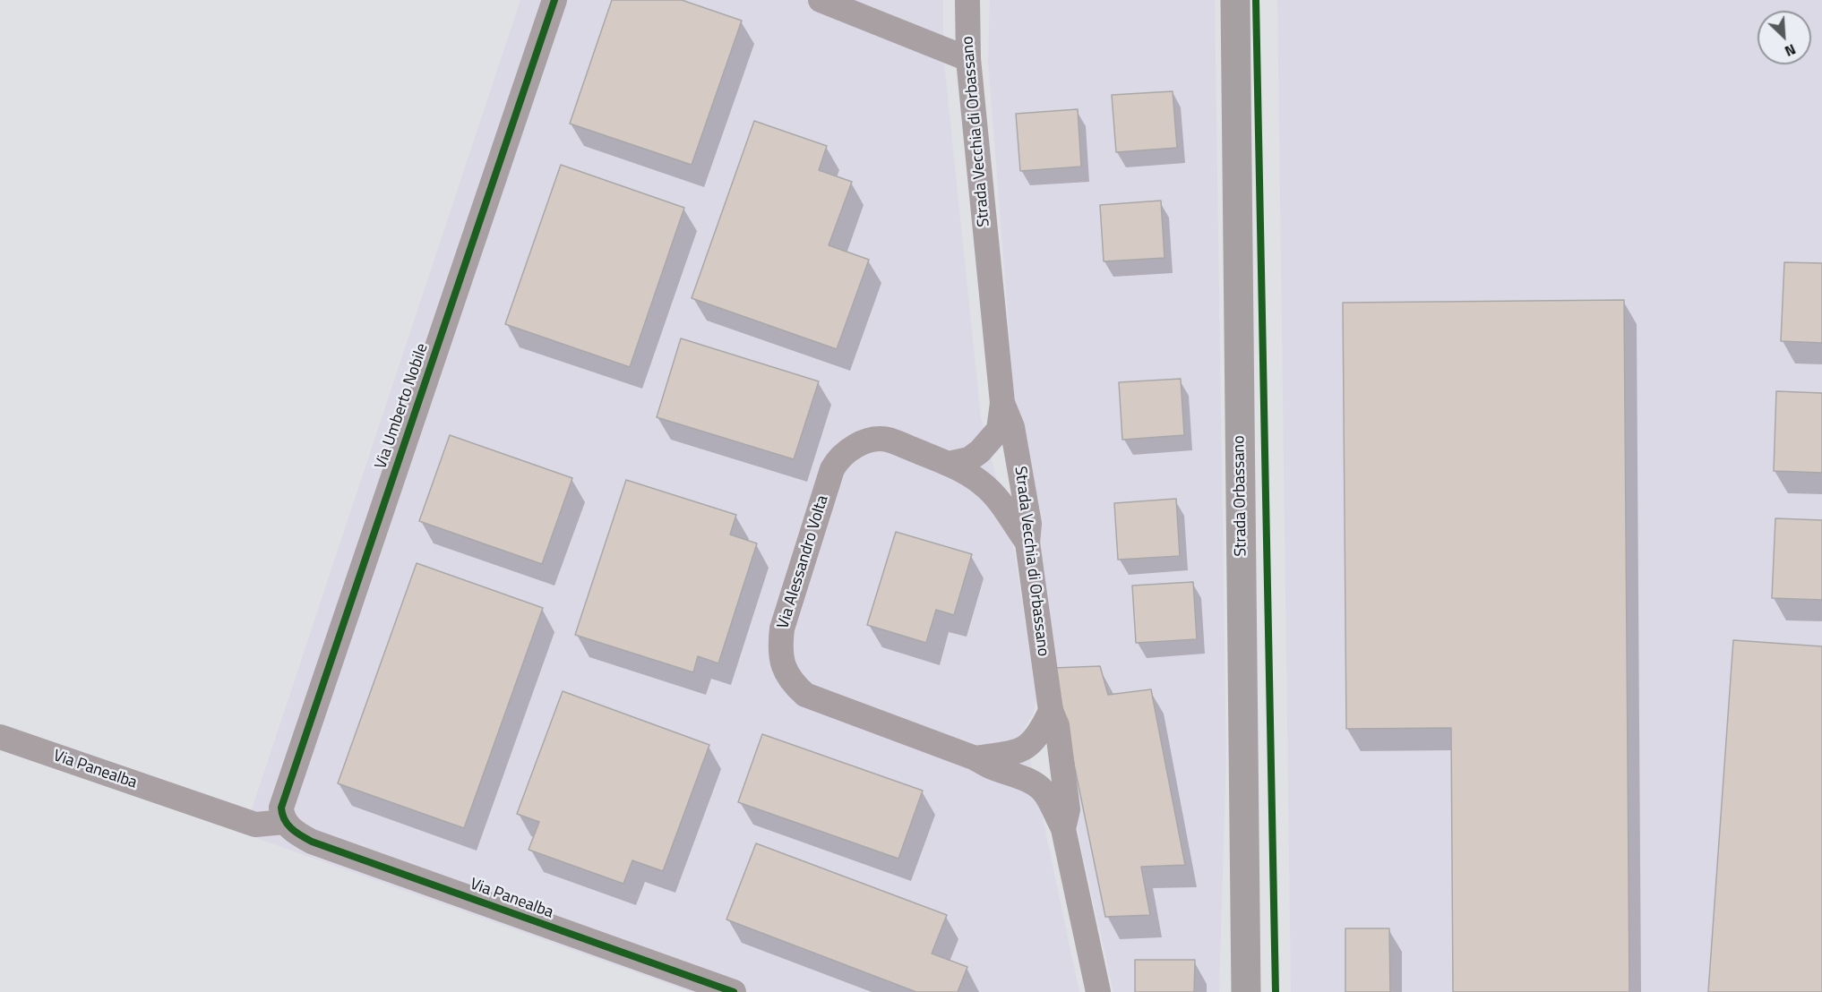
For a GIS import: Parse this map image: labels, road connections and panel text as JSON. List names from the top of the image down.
{
  "streets": {
    "main road": ["Strada Orbassano"],
    "street": [
      "Strada Vecchia di Orbassano",
      "Via Umberto Nobile",
      "Via Alessandro Volta",
      "Via Panealba"
    ]
  },
  "crossings": [
    ["Strada Vecchia di Orbassano", "Via Alessandro Volta"],
    ["Via Umberto Nobile", "Via Panealba"]
  ],
  "north": "bottom right"
}
